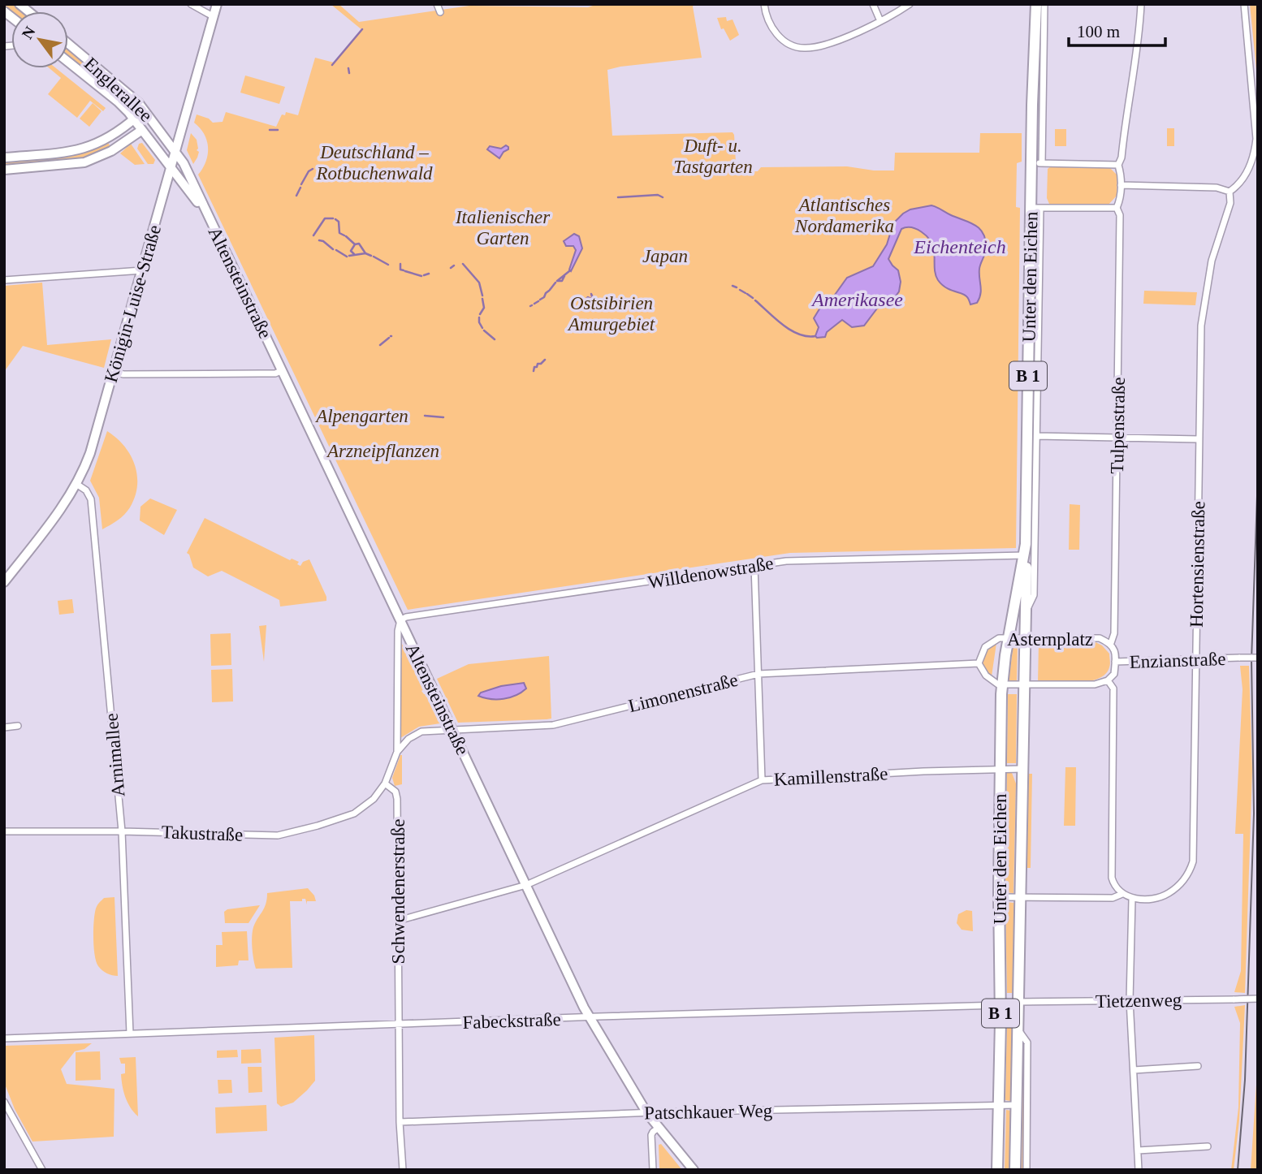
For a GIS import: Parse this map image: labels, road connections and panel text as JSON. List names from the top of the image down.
{
  "streets": {
    "main road": [
      "Englerallee",
      "Unter den Eichen",
      "Altensteinstraße",
      "Königin-Luise-Straße",
      "B 1"
    ],
    "street": [
      "Tulpenstraße",
      "Hortensienstraße",
      "Willdenowstraße",
      "Asternplatz",
      "Enzianstraße",
      "Limonenstraße",
      "Arnimallee",
      "Kamillenstraße",
      "Takustraße",
      "Schwendenerstraße",
      "Tietzenweg",
      "Fabeckstraße",
      "Patschkauer Weg"
    ]
  },
  "crossings": [
    ["Englerallee", "Altensteinstraße"],
    ["Englerallee", "Königin-Luise-Straße"],
    ["Unter den Eichen", "Willdenowstraße"],
    ["Unter den Eichen", "Asternplatz"],
    ["Unter den Eichen", "Kamillenstraße"],
    ["Unter den Eichen", "Tietzenweg"],
    ["Unter den Eichen", "Fabeckstraße"],
    ["Unter den Eichen", "Patschkauer Weg"],
    ["Altensteinstraße", "Königin-Luise-Straße"],
    ["Altensteinstraße", "Willdenowstraße"],
    ["Altensteinstraße", "Limonenstraße"],
    ["Altensteinstraße", "Kamillenstraße"],
    ["Altensteinstraße", "Fabeckstraße"],
    ["Altensteinstraße", "Patschkauer Weg"],
    ["Königin-Luise-Straße", "Arnimallee"],
    ["Tulpenstraße", "Asternplatz"],
    ["Hortensienstraße", "Enzianstraße"],
    ["Asternplatz", "Enzianstraße"],
    ["Asternplatz", "Limonenstraße"],
    ["Arnimallee", "Takustraße"],
    ["Arnimallee", "Fabeckstraße"],
    ["Kamillenstraße", "Schwendenerstraße"],
    ["Takustraße", "Schwendenerstraße"],
    ["Schwendenerstraße", "Fabeckstraße"],
    ["Schwendenerstraße", "Patschkauer Weg"],
    ["Tietzenweg", "Fabeckstraße"]
  ],
  "water": ["Eichenteich", "Amerikasee"],
  "parks": [
    "Duft- u. Tastgarten",
    "Deutschland – Rotbuchenwald",
    "Atlantisches Nordamerika",
    "Italienischer Garten",
    "Japan",
    "Ostsibirien Amurgebiet",
    "Alpengarten",
    "Arzneipflanzen"
  ],
  "scale_bar": "100 m",
  "north": "top left"
}
